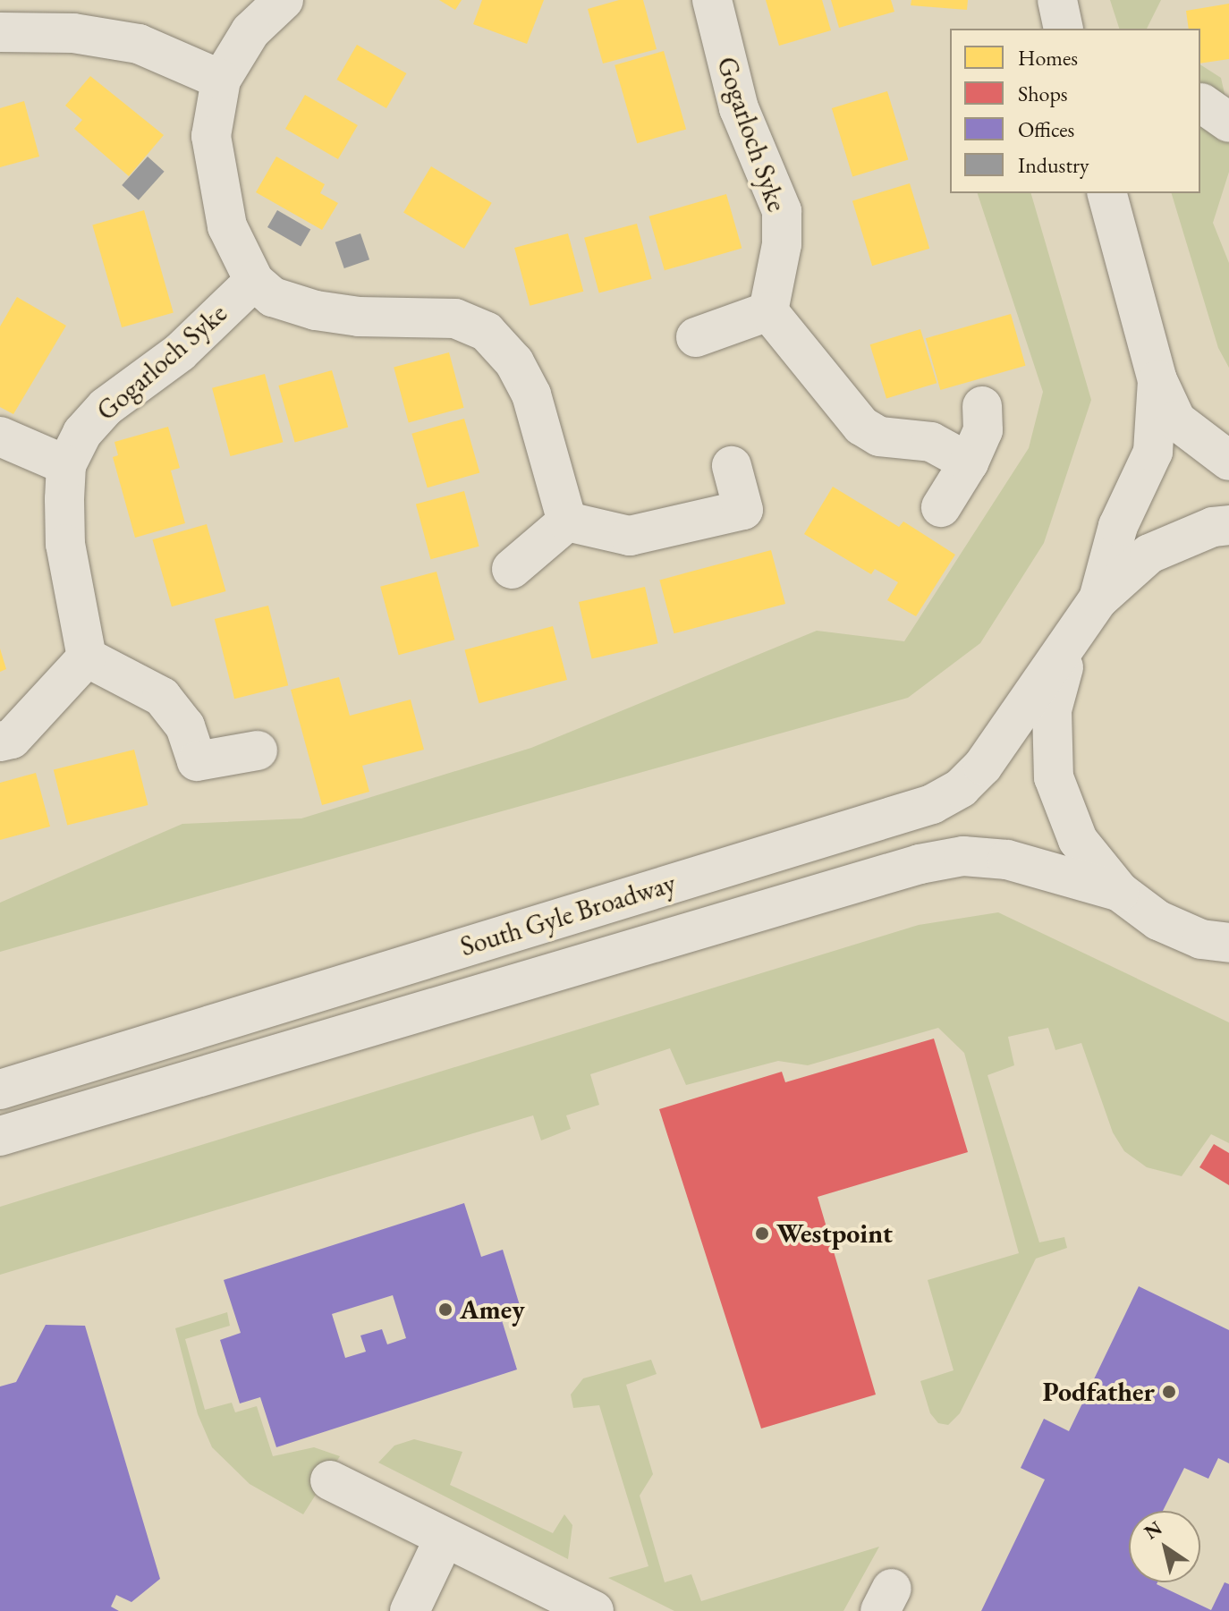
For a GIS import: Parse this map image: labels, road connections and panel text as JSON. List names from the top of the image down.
{
  "streets": {
    "street": ["Gogarloch Syke", "South Gyle Broadway"]
  },
  "places": ["Westpoint", "Amey", "Podfather"],
  "legend": [
    "Homes",
    "Shops",
    "Offices",
    "Industry"
  ],
  "north": "top left"
}
